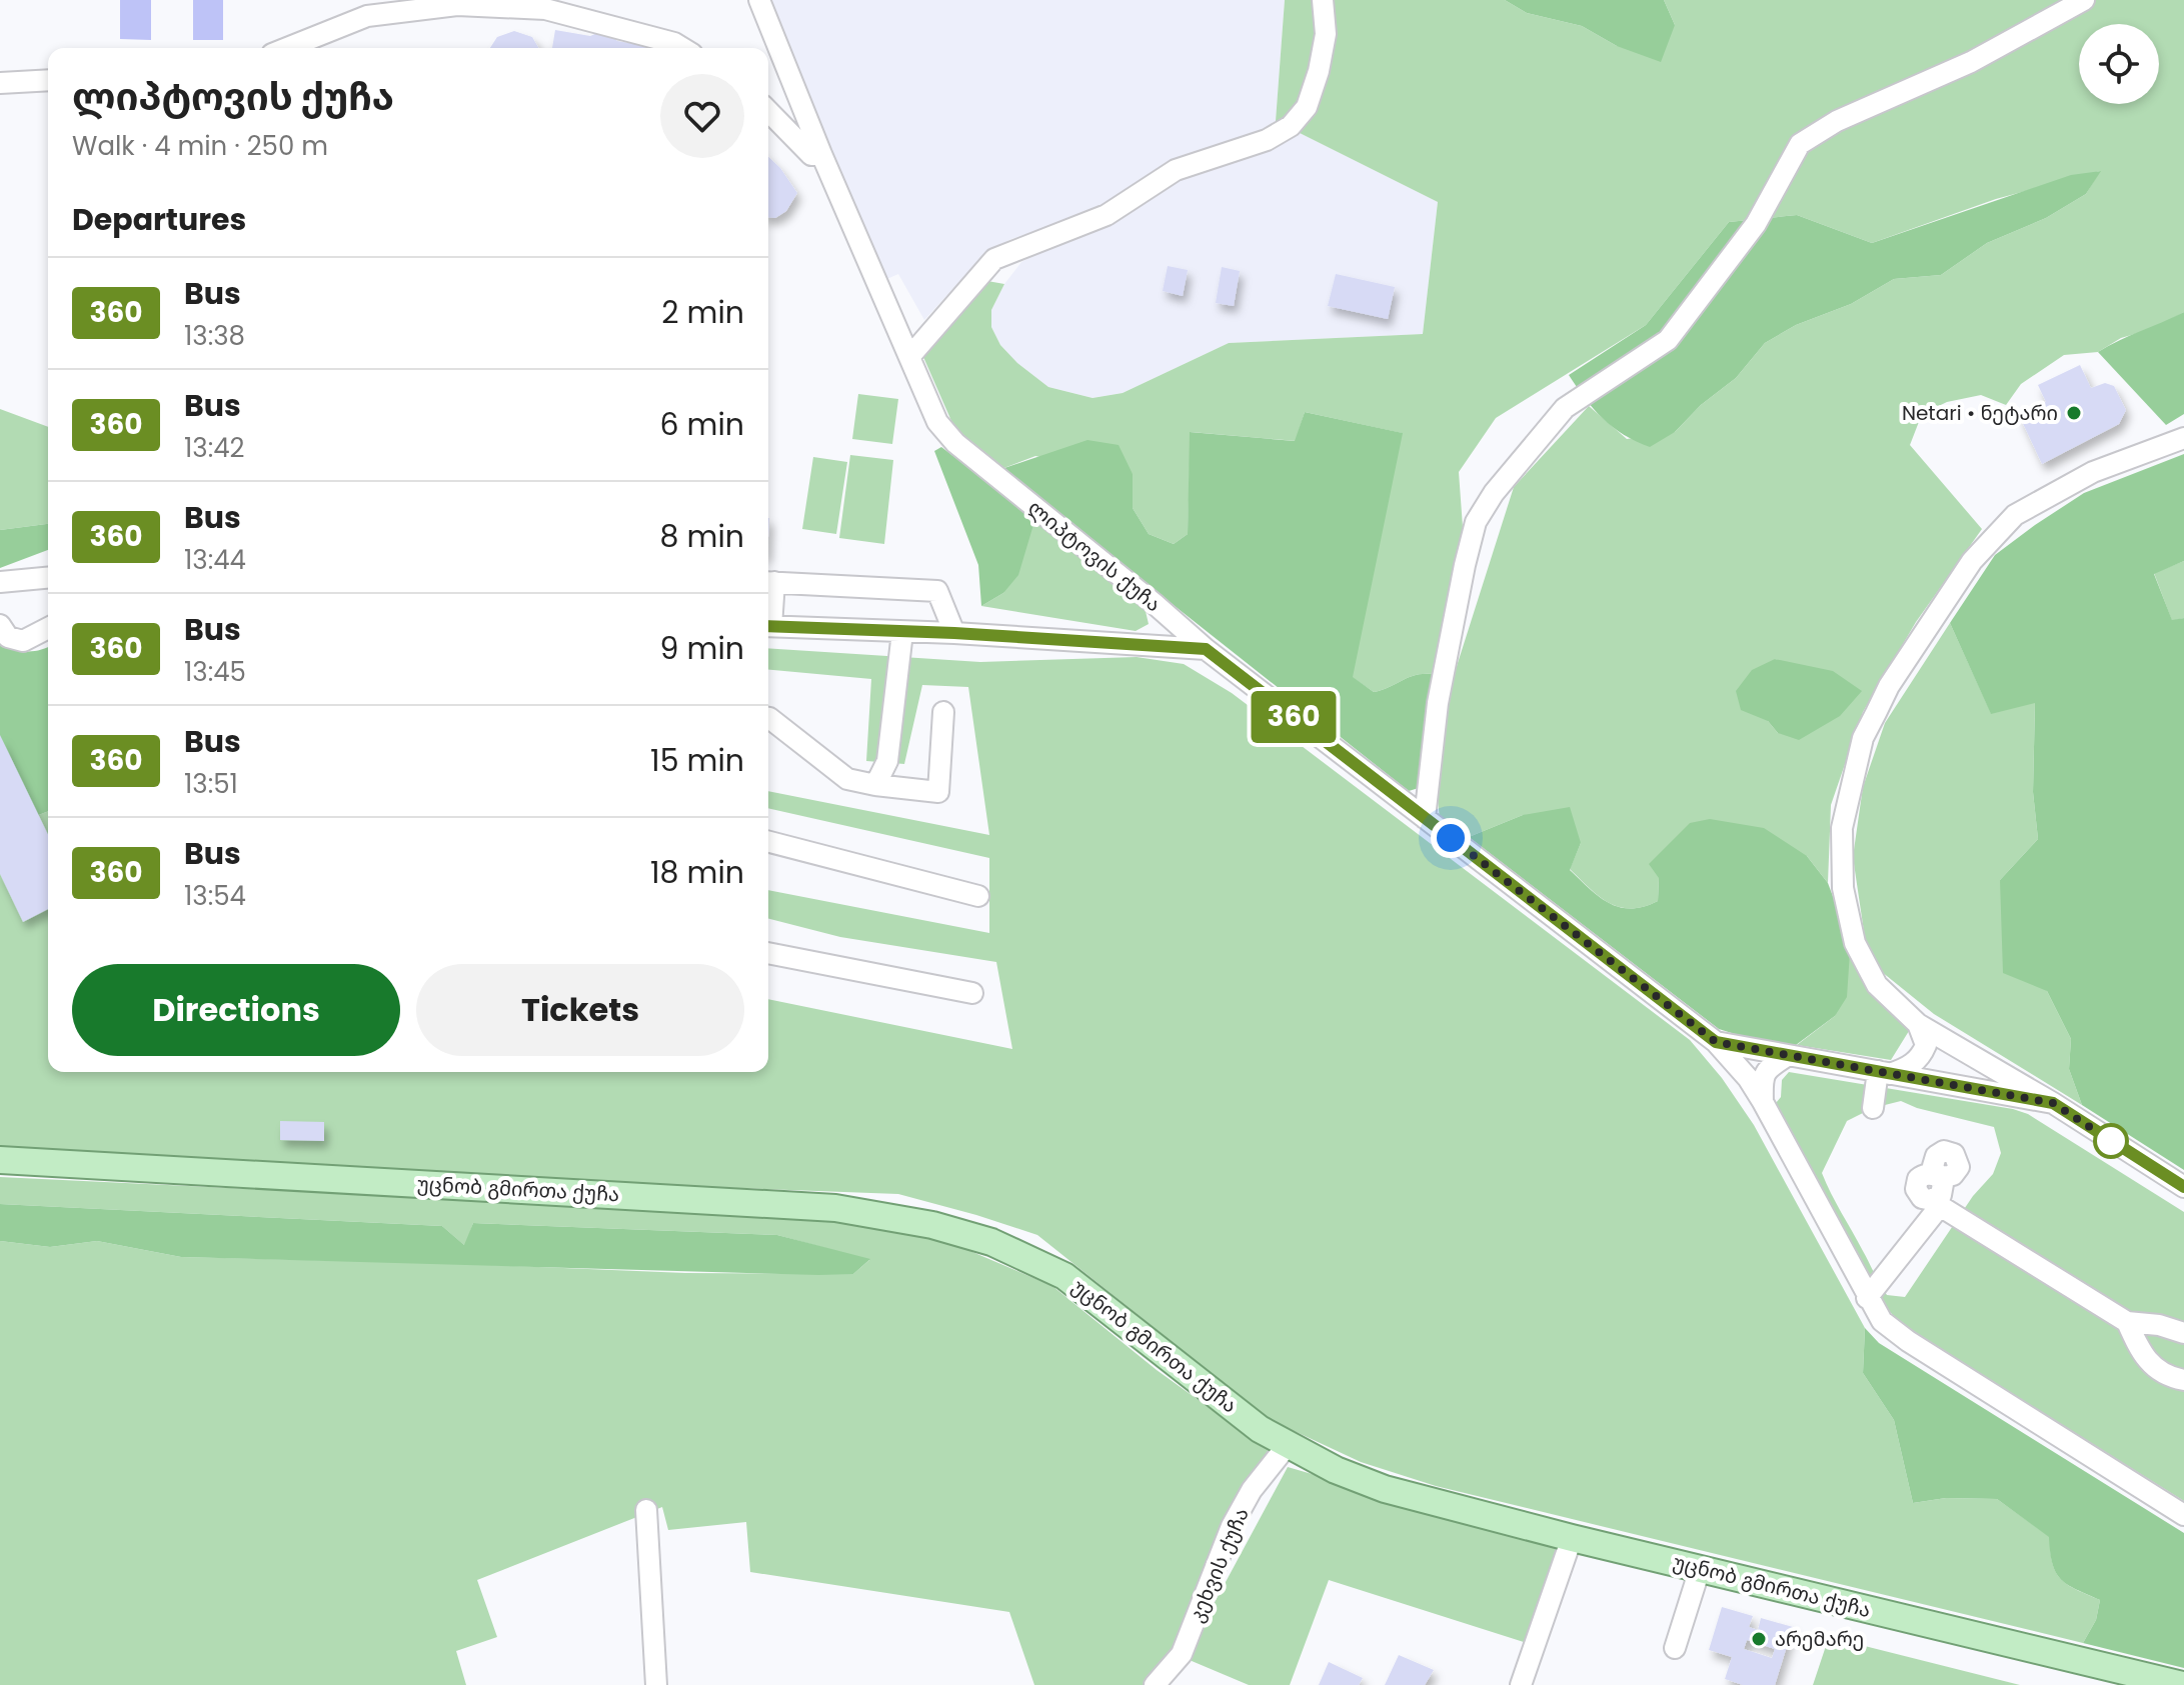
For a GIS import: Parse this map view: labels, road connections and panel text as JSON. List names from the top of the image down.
{
  "streets": {
    "main road": ["უცნობ გმირთა ქუჩა"],
    "street": ["ლიპტოვის ქუჩა", "კეხვის ქუჩა"]
  },
  "crossings": [
    ["უცნობ გმირთა ქუჩა", "კეხვის ქუჩა"]
  ],
  "places": ["Netari • ნეტარი", "არემარე"],
  "lines": ["bus line 360"],
  "page": {
    "on_map": "360",
    "heading": [
      ["ლიპტოვის ქუჩა", "Walk · 4 min · 250 m"],
      "Departures"
    ],
    "list": [
      {
        "mark": "360",
        "name": "Bus",
        "note": "13:38",
        "value": "2 min"
      },
      {
        "mark": "360",
        "name": "Bus",
        "note": "13:42",
        "value": "6 min"
      },
      {
        "mark": "360",
        "name": "Bus",
        "note": "13:44",
        "value": "8 min"
      },
      {
        "mark": "360",
        "name": "Bus",
        "note": "13:45",
        "value": "9 min"
      },
      {
        "mark": "360",
        "name": "Bus",
        "note": "13:51",
        "value": "15 min"
      },
      {
        "mark": "360",
        "name": "Bus",
        "note": "13:54",
        "value": "18 min"
      }
    ],
    "buttons": ["Directions", "Tickets"]
  }
}
